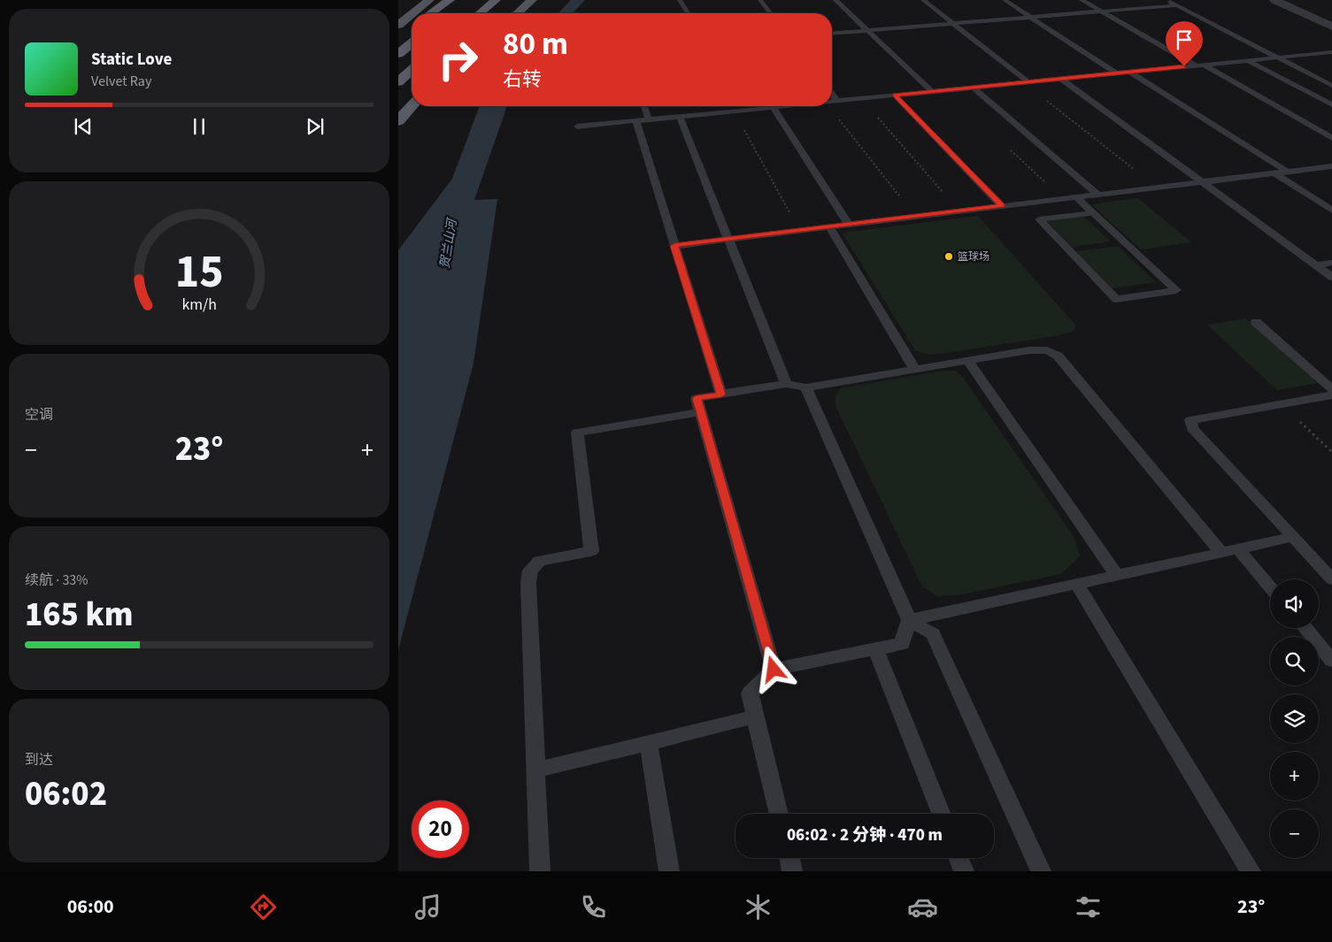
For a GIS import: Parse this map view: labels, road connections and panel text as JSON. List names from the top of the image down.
{
  "water": ["贺兰山河"],
  "places": ["篮球场"],
  "page": {
    "turn": ["80 m", "右转"],
    "song": ["Static Love", "Velvet Ray"],
    "tile": [
      "空调",
      ["续航 · 33%", "165 km"],
      ["到达", "06:02"]
    ],
    "heat": ["−", "23°", "+"],
    "map_buttons": ["+", "−"],
    "limit": "20",
    "trip": "06:02 · 2 分钟 · 470 m",
    "tabs": ["06:00", "23°"],
    "gauge": ["15", "km/h"]
  }
}
